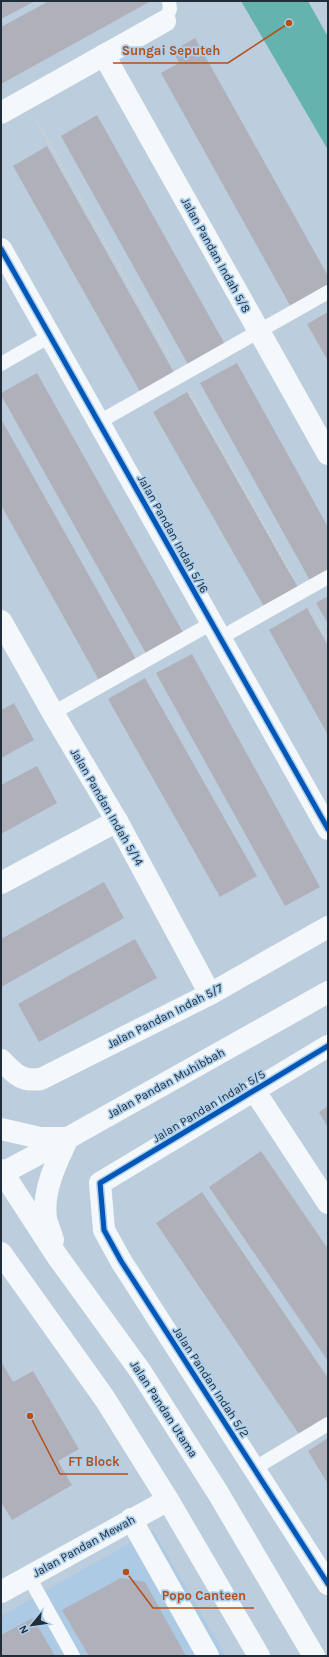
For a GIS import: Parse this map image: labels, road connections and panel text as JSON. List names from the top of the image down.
{
  "streets": {
    "street": [
      "Jalan Pandan Indah 5/8",
      "Jalan Pandan Indah 5/16",
      "Jalan Pandan Indah 5/14",
      "Jalan Pandan Indah 5/7",
      "Jalan Pandan Muhibbah",
      "Jalan Pandan Indah 5/5",
      "Jalan Pandan Indah 5/2",
      "Jalan Pandan Utama",
      "Jalan Pandan Mewah"
    ]
  },
  "crossings": [
    ["Jalan Pandan Indah 5/14", "Jalan Pandan Indah 5/7"],
    ["Jalan Pandan Muhibbah", "Jalan Pandan Utama"],
    ["Jalan Pandan Indah 5/5", "Jalan Pandan Indah 5/2"]
  ],
  "places": ["Sungai Seputeh", "FT Block", "Popo Canteen"],
  "north": "bottom left"
}
